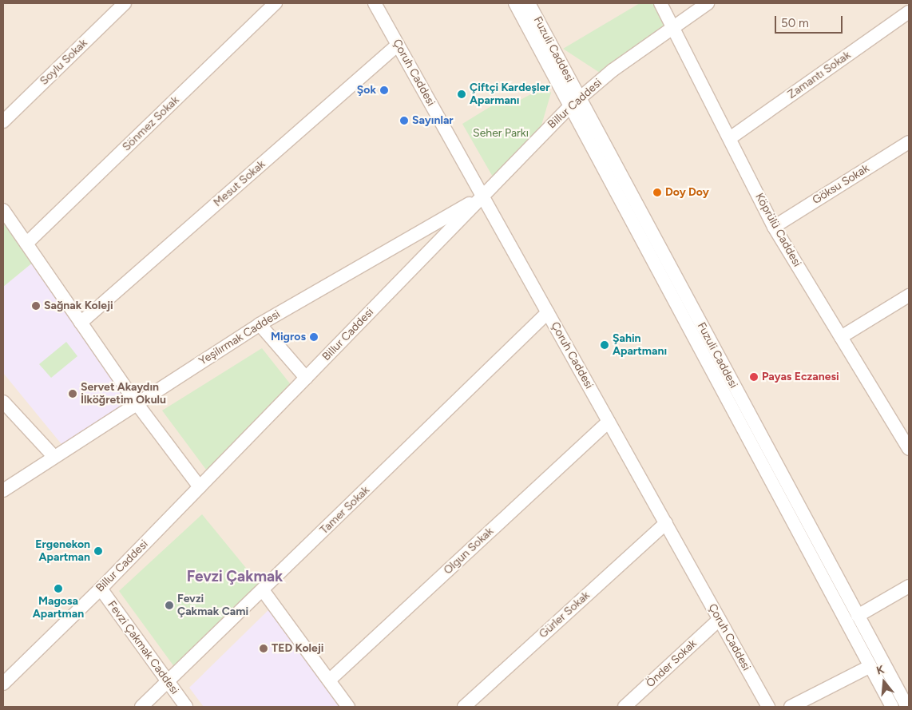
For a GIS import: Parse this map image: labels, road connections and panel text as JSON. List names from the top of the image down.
{
  "streets": {
    "street": [
      "Fuzuli Caddesi",
      "Soylu Sokak",
      "Çoruh Caddesi",
      "Zamantı Sokak",
      "Billur Caddesi",
      "Sönmez Sokak",
      "Mesut Sokak",
      "Göksu Sokak",
      "Köprülü Caddesi",
      "Yeşilırmak Caddesi",
      "Tamer Sokak",
      "Olgun Sokak",
      "Gürler Sokak",
      "Fevzi Çakmak Caddesi",
      "Önder Sokak"
    ]
  },
  "crossings": [
    ["Fuzuli Caddesi", "Billur Caddesi"],
    ["Çoruh Caddesi", "Billur Caddesi"],
    ["Çoruh Caddesi", "Mesut Sokak"],
    ["Çoruh Caddesi", "Yeşilırmak Caddesi"],
    ["Çoruh Caddesi", "Tamer Sokak"],
    ["Çoruh Caddesi", "Olgun Sokak"],
    ["Çoruh Caddesi", "Gürler Sokak"],
    ["Çoruh Caddesi", "Önder Sokak"],
    ["Zamantı Sokak", "Köprülü Caddesi"],
    ["Billur Caddesi", "Köprülü Caddesi"],
    ["Billur Caddesi", "Yeşilırmak Caddesi"],
    ["Billur Caddesi", "Fevzi Çakmak Caddesi"],
    ["Göksu Sokak", "Köprülü Caddesi"],
    ["Tamer Sokak", "Fevzi Çakmak Caddesi"]
  ],
  "districts": ["Fevzi Çakmak"],
  "parks": ["Seher Parkı"],
  "places": [
    "Şok",
    "Çiftçi Kardeşler Aparmanı",
    "Sayınlar",
    "Doy Doy",
    "Sağnak Koleji",
    "Migros",
    "Şahin Apartmanı",
    "Payas Eczanesi",
    "Servet Akaydın İlköğretim Okulu",
    "Ergenekon Apartman",
    "Magosa Apartman",
    "Fevzi Çakmak Cami",
    "TED Koleji"
  ],
  "scale_bar": "50 m",
  "north": "top"
}
